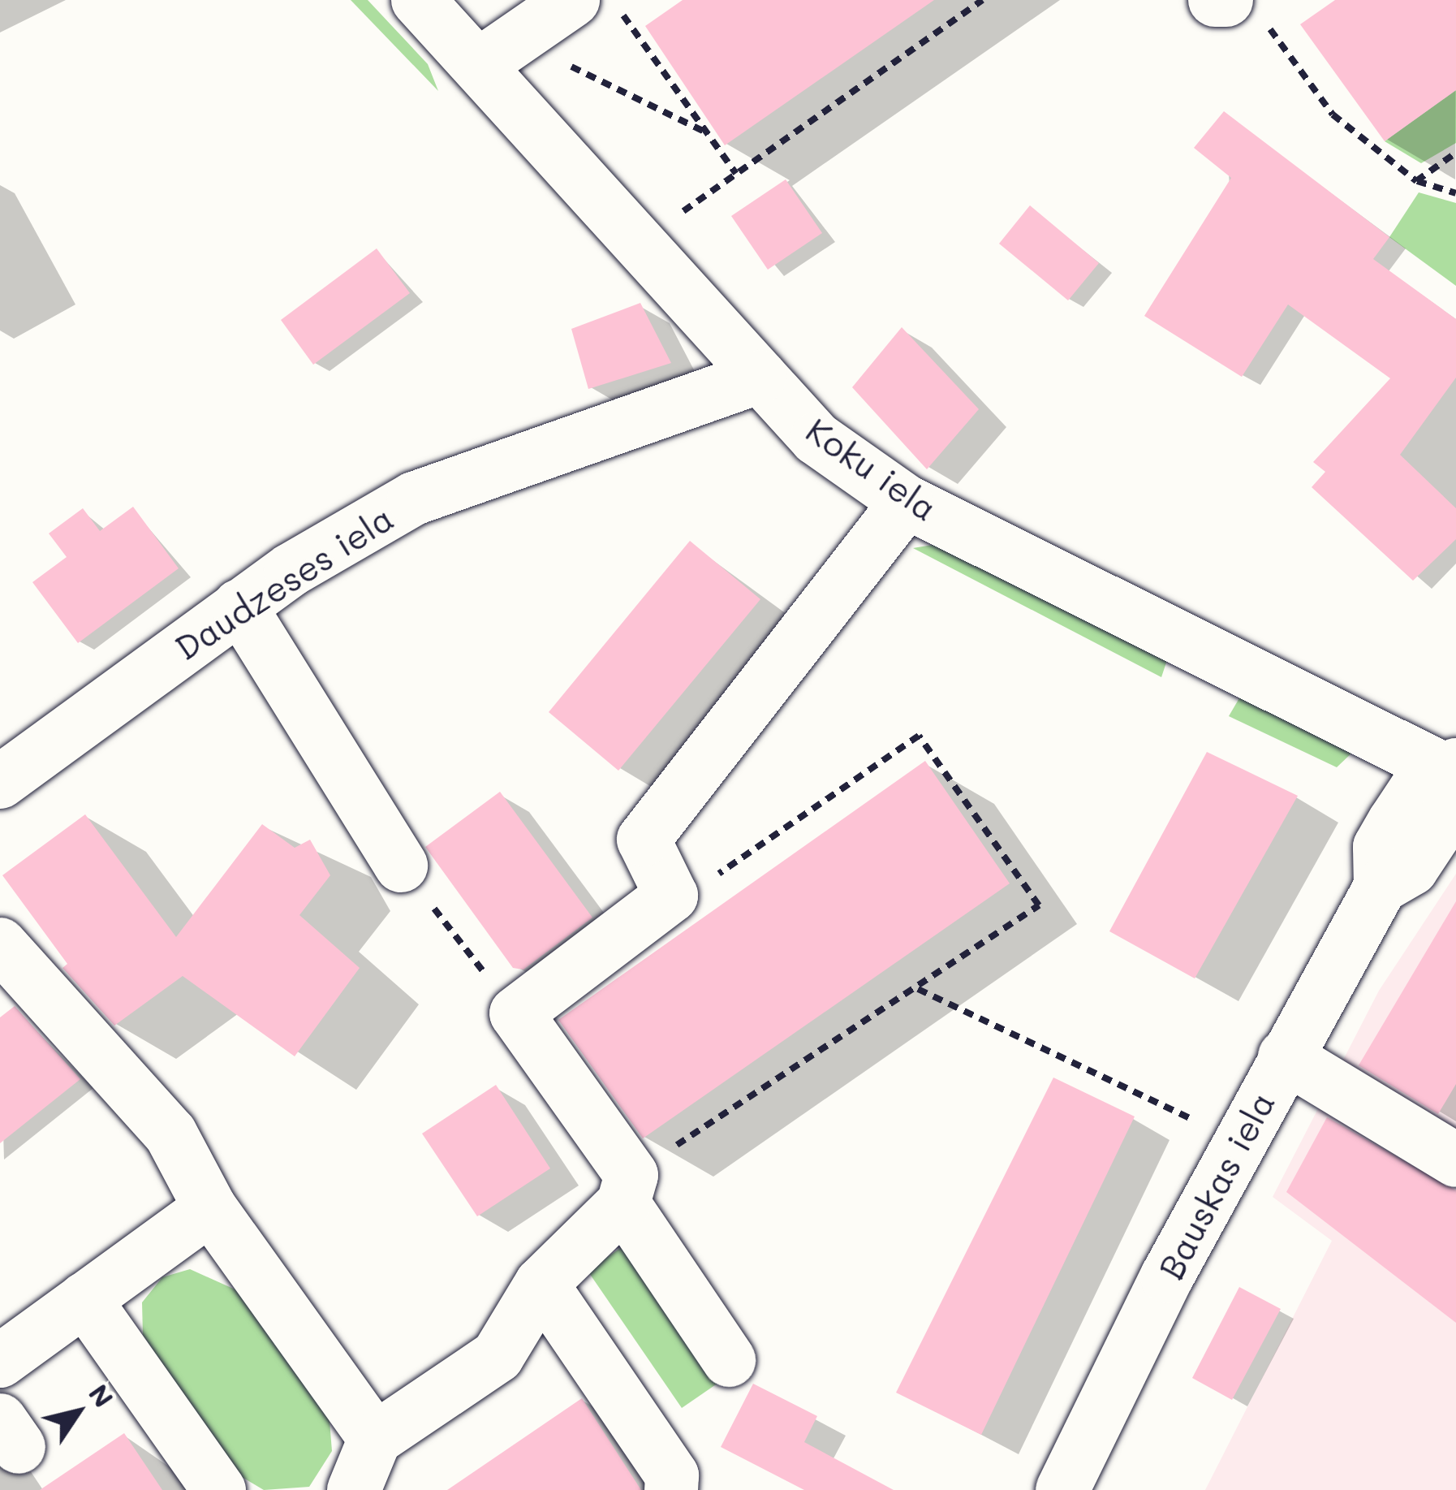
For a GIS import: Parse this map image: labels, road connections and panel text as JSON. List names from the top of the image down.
{
  "streets": {
    "street": ["Koku iela", "Daudzeses iela", "Bauskas iela"]
  },
  "crossings": [
    ["Koku iela", "Daudzeses iela"],
    ["Koku iela", "Bauskas iela"]
  ],
  "north": "top right"
}
